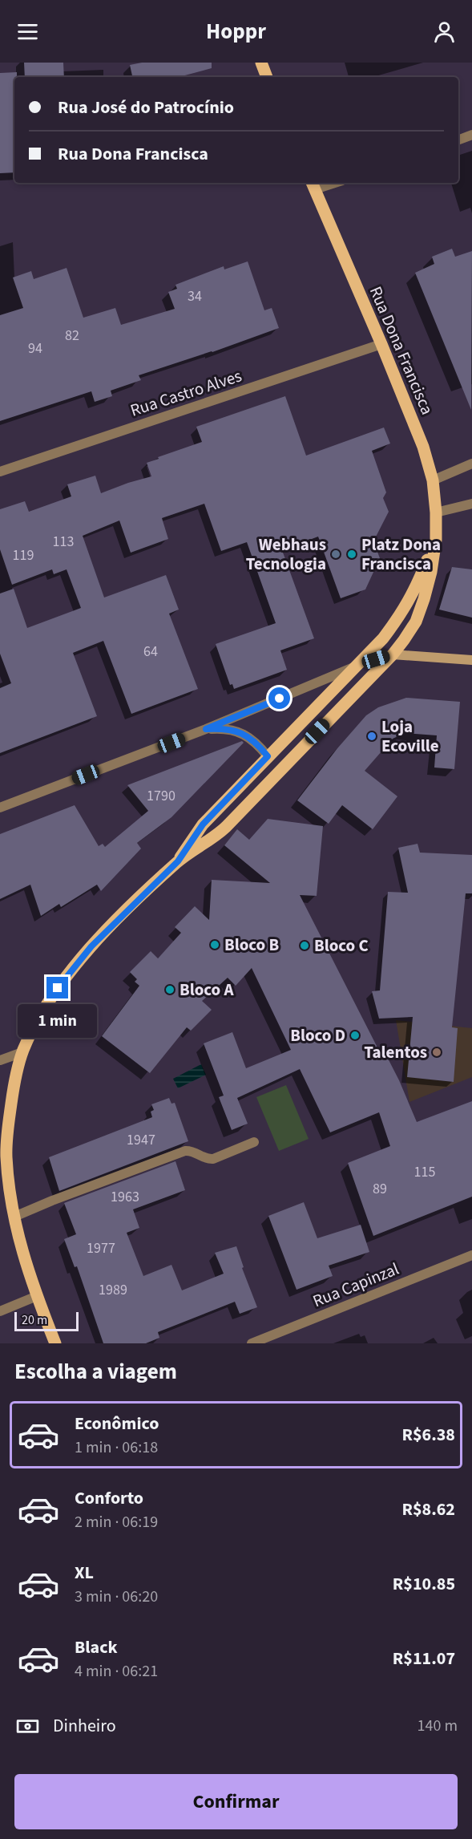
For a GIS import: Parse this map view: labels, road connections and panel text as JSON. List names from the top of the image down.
{
  "streets": {
    "main road": ["Rua Dona Francisca"],
    "street": ["Rua Castro Alves", "Rua Capinzal"]
  },
  "crossings": [
    ["Rua Dona Francisca", "Rua Castro Alves"]
  ],
  "places": [
    "Webhaus Tecnologia",
    "Platz Dona Francisca",
    "Loja Ecoville",
    "Bloco B",
    "Bloco C",
    "Bloco A",
    "Bloco D",
    "Talentos"
  ],
  "house_numbers": [
    "34",
    "82",
    "94",
    "113",
    "119",
    "64",
    "1790",
    "1947",
    "115",
    "89",
    "1963",
    "1977",
    "1989"
  ],
  "scale_bar": "20 m",
  "page": {
    "header": "Hoppr",
    "banner": ["Rua José do Patrocínio", "Rua Dona Francisca"],
    "bubble": "1 min",
    "scale": "20 m",
    "heading": "Escolha a viagem",
    "list": [
      {
        "name": "Econômico",
        "note": "1 min · 06:18",
        "value": "R$6.38"
      },
      {
        "name": "Conforto",
        "note": "2 min · 06:19",
        "value": "R$8.62"
      },
      {
        "name": "XL",
        "note": "3 min · 06:20",
        "value": "R$10.85"
      },
      {
        "name": "Black",
        "note": "4 min · 06:21",
        "value": "R$11.07"
      }
    ],
    "pay": ["Dinheiro", "140 m"],
    "buttons": "Confirmar"
  }
}
